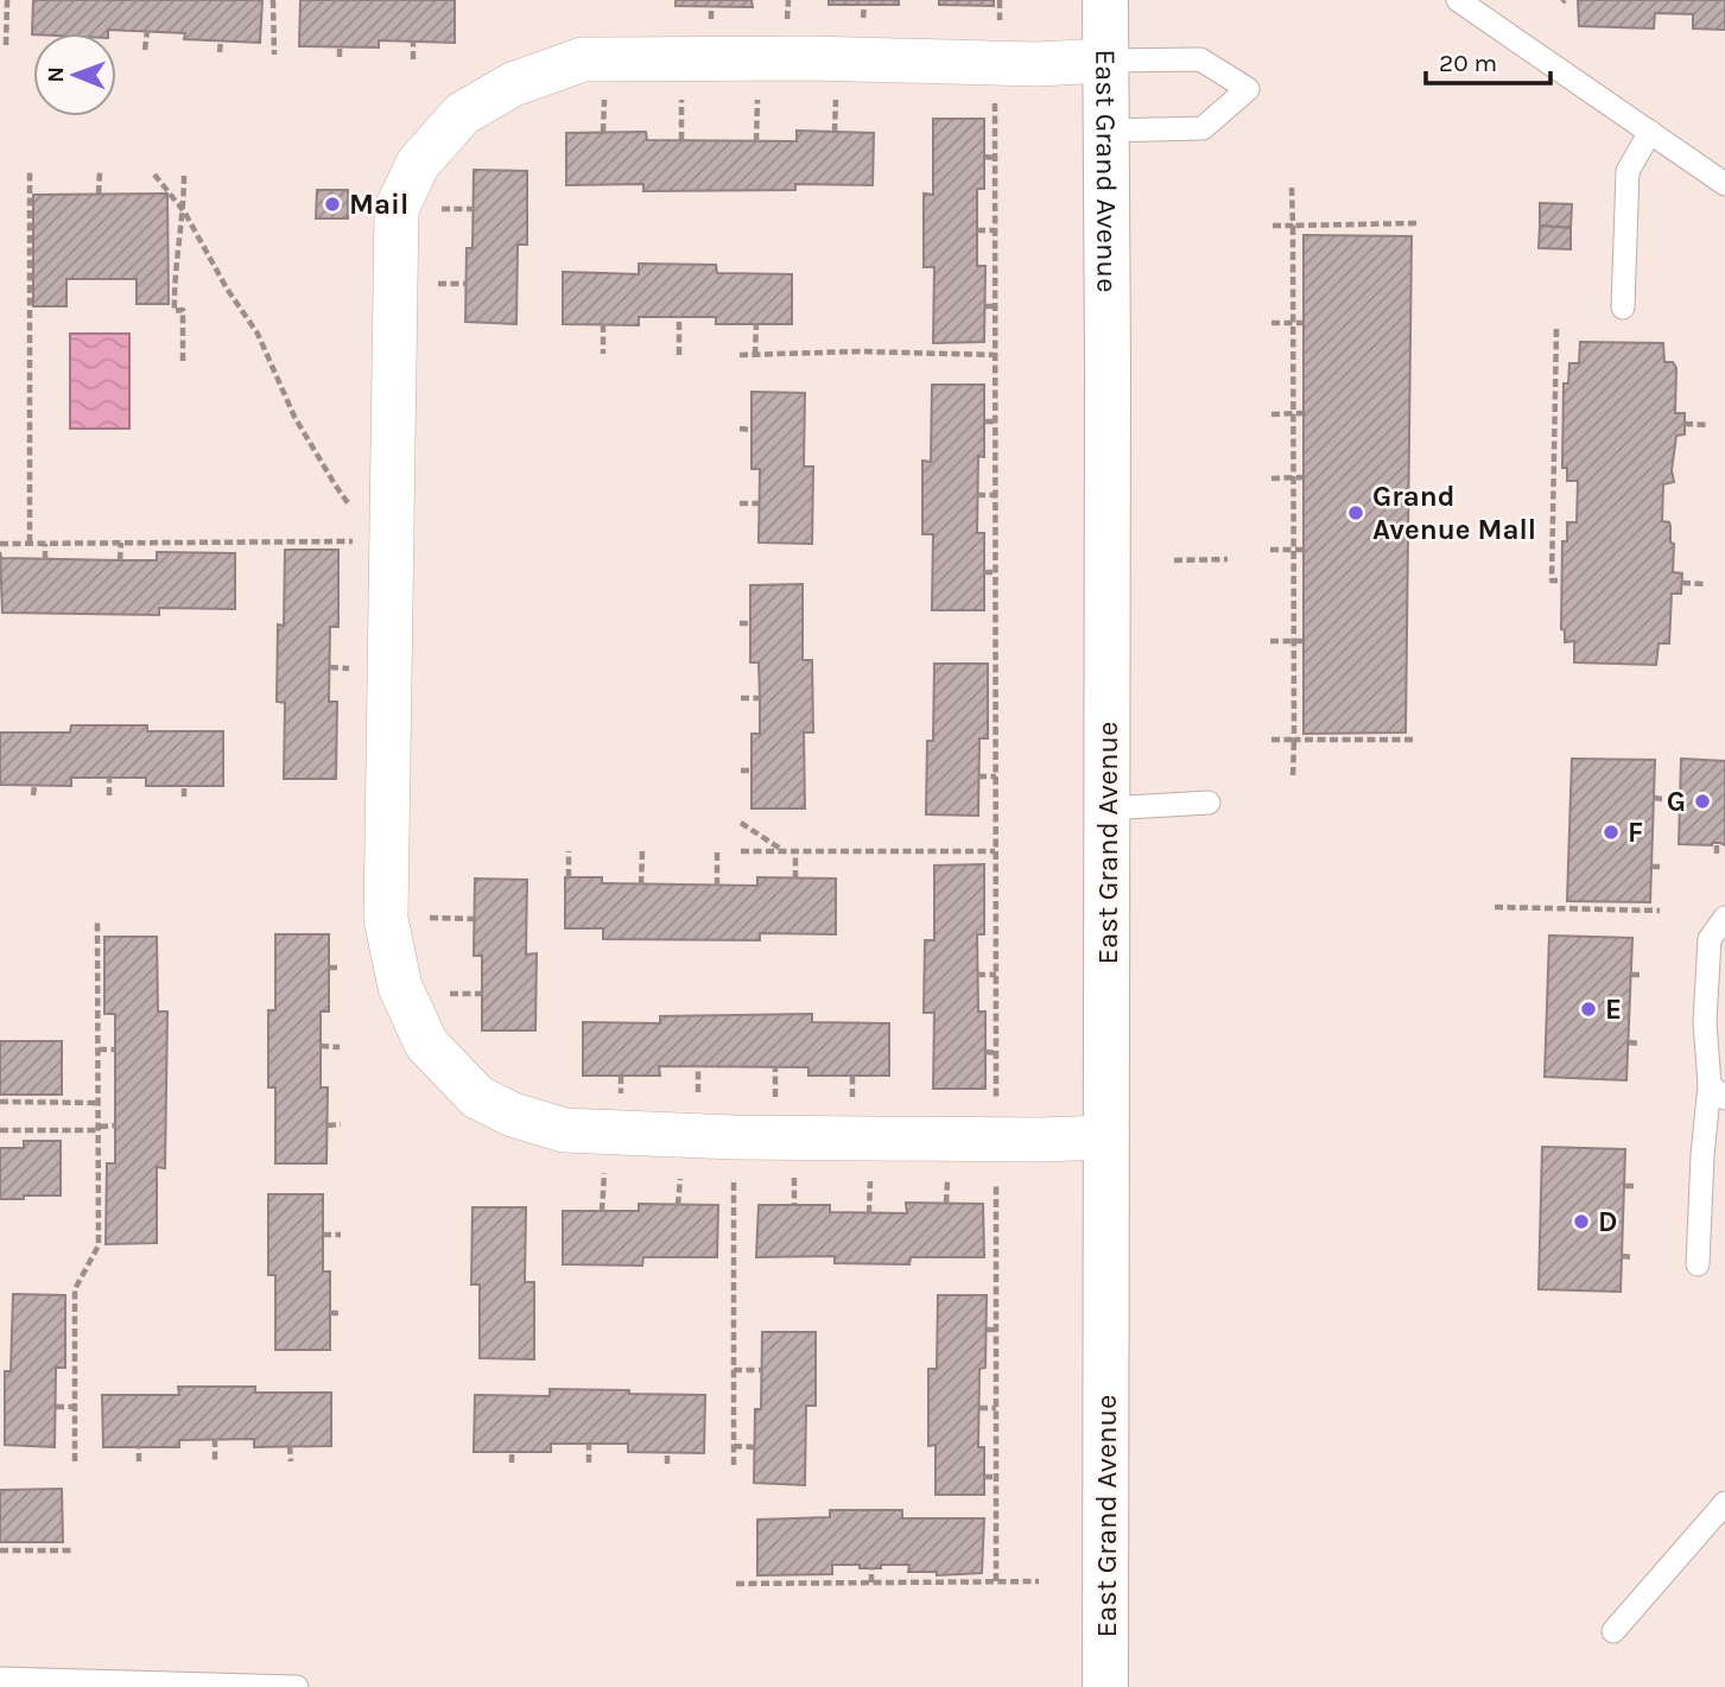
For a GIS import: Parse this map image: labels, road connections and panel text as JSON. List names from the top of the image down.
{
  "streets": {
    "street": ["East Grand Avenue"]
  },
  "places": [
    "Mail",
    "Grand Avenue Mall",
    "G",
    "F",
    "E",
    "D"
  ],
  "scale_bar": "20 m",
  "north": "left"
}
